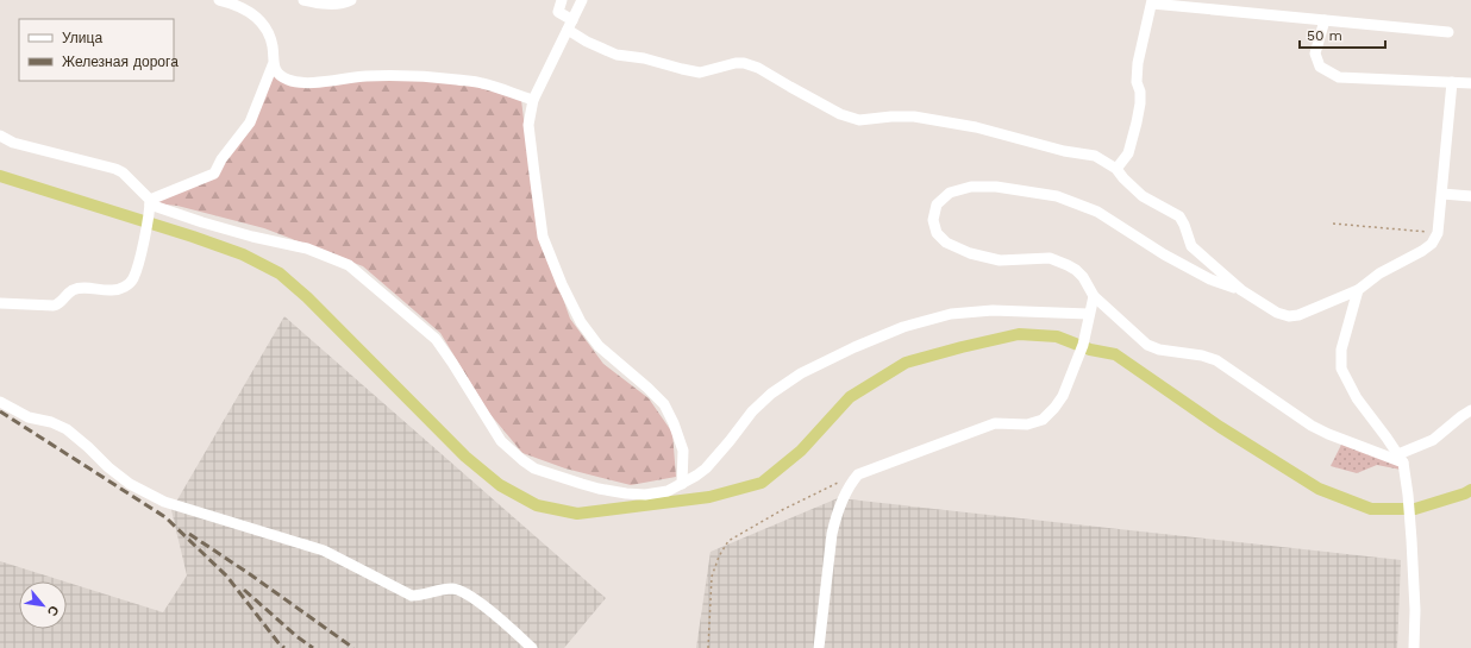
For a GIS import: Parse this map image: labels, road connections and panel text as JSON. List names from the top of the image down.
{
  "legend": ["Улица", "Железная дорога"],
  "scale_bar": "50 m",
  "north": "bottom right"
}
